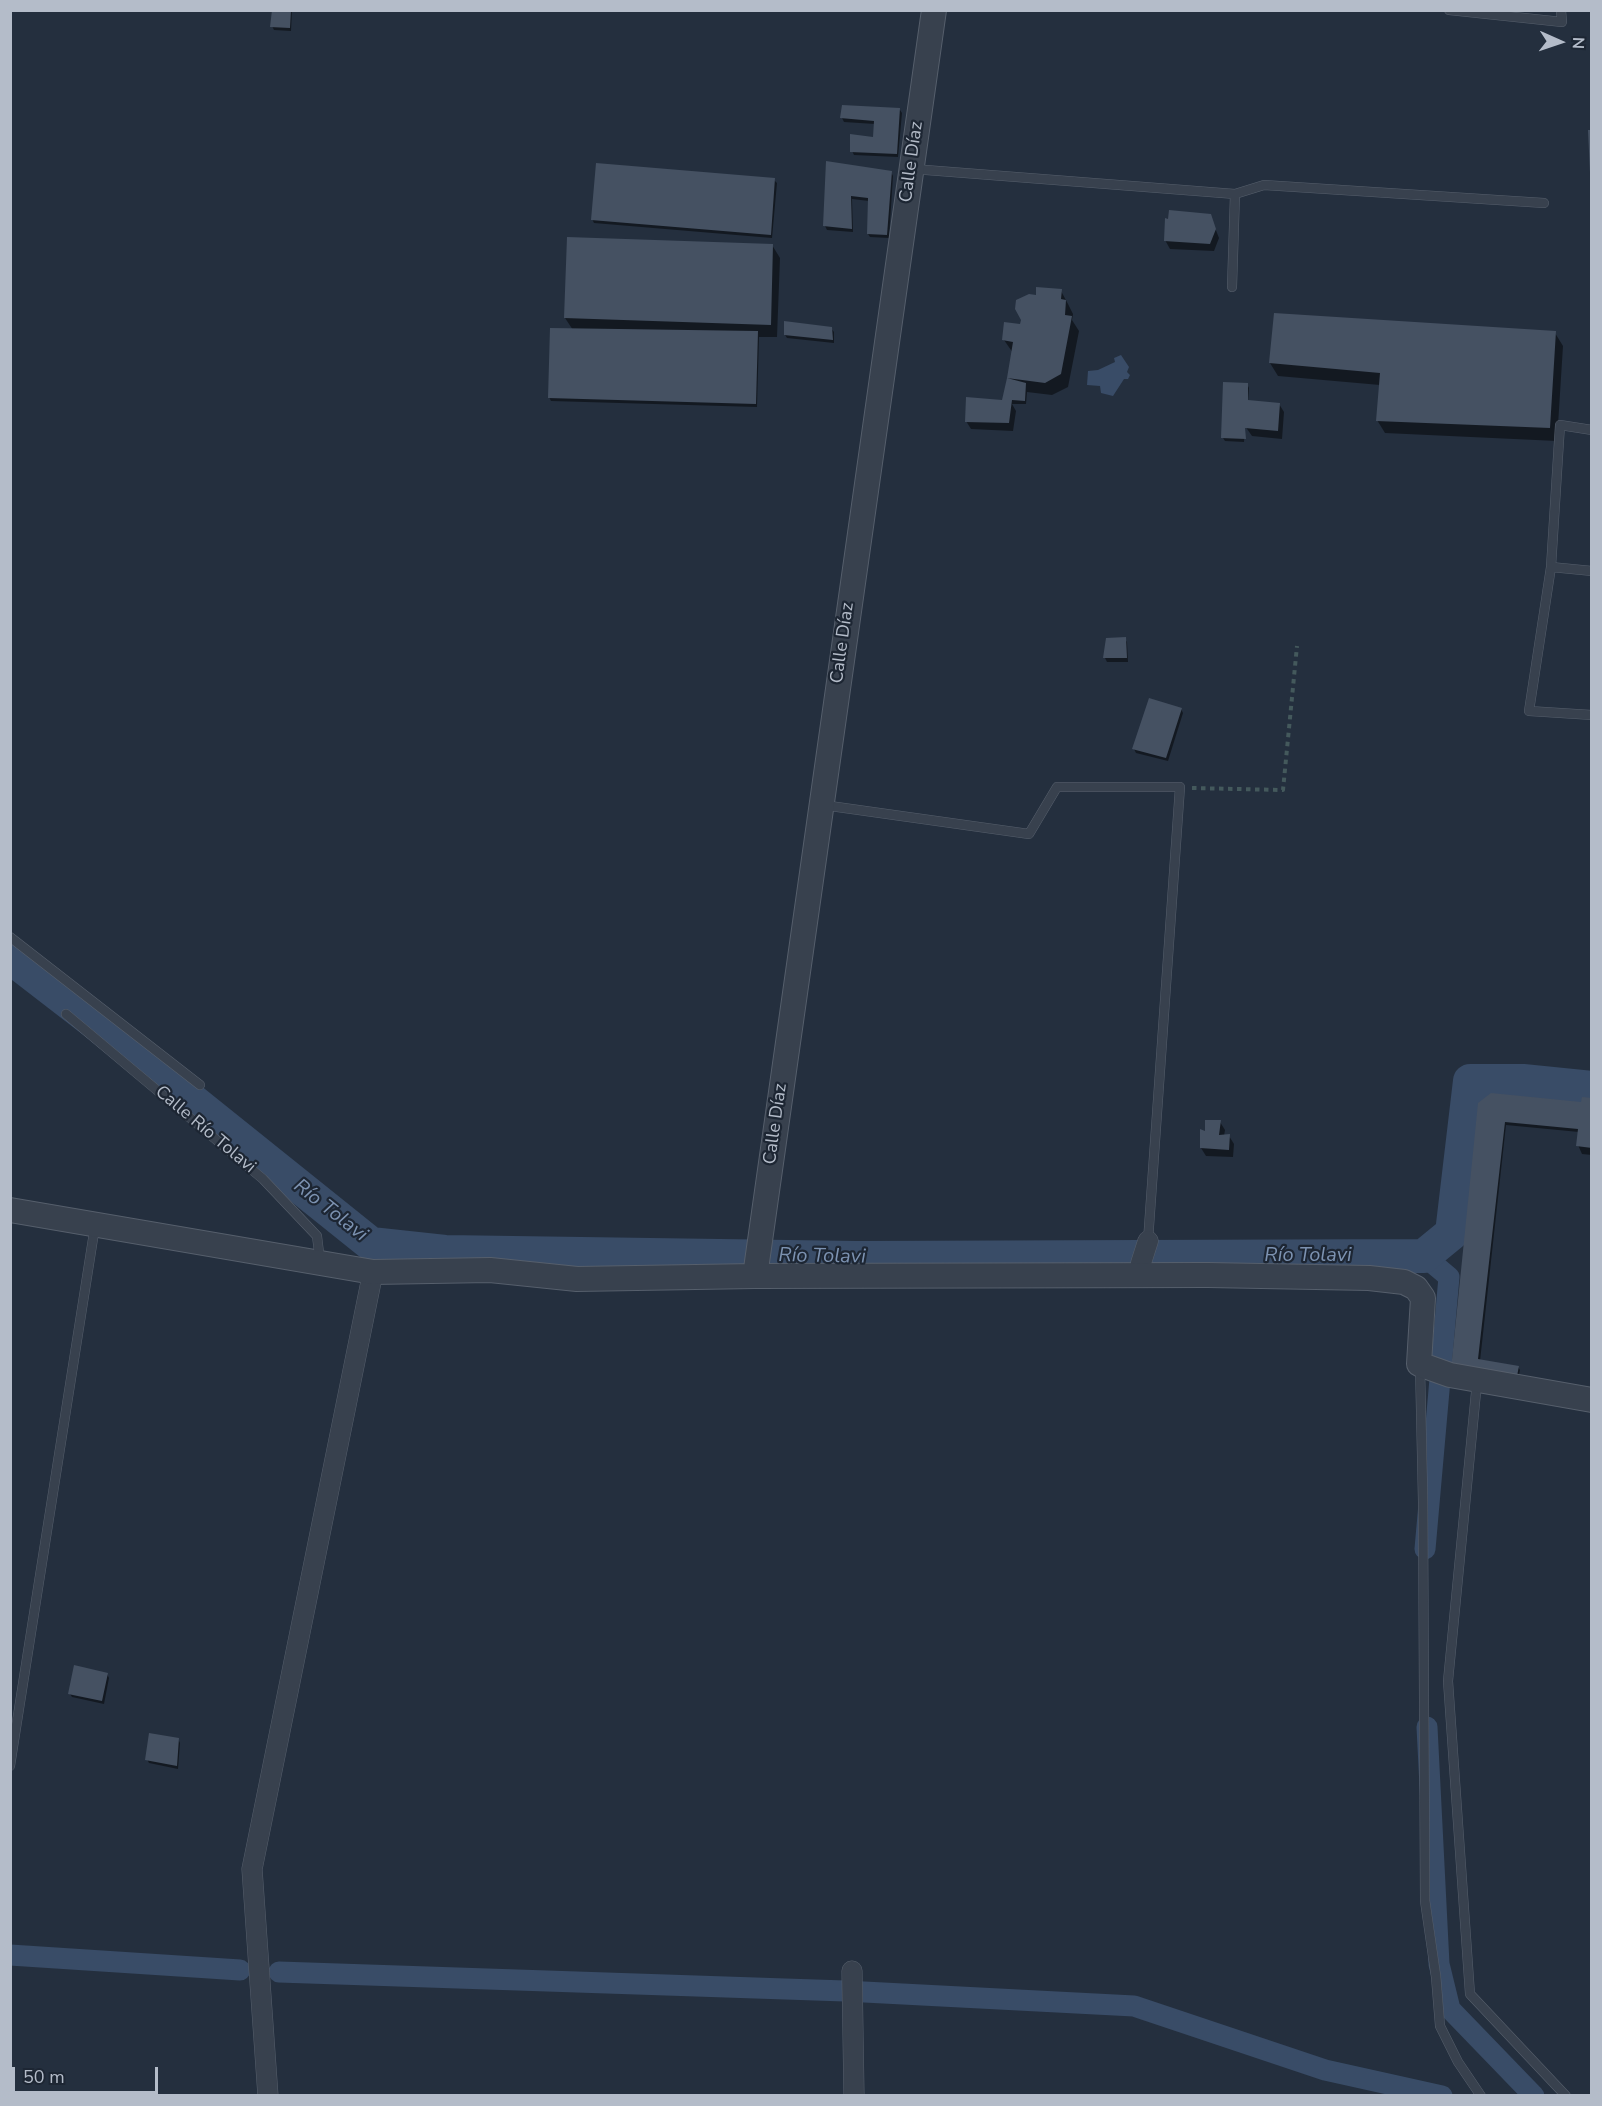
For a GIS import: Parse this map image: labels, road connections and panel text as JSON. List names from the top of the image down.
{
  "streets": {
    "street": ["Calle Díaz"],
    "lane": ["Calle Río Tolavi"]
  },
  "water": ["Río Tolavi"],
  "scale_bar": "50 m",
  "north": "right"
}
